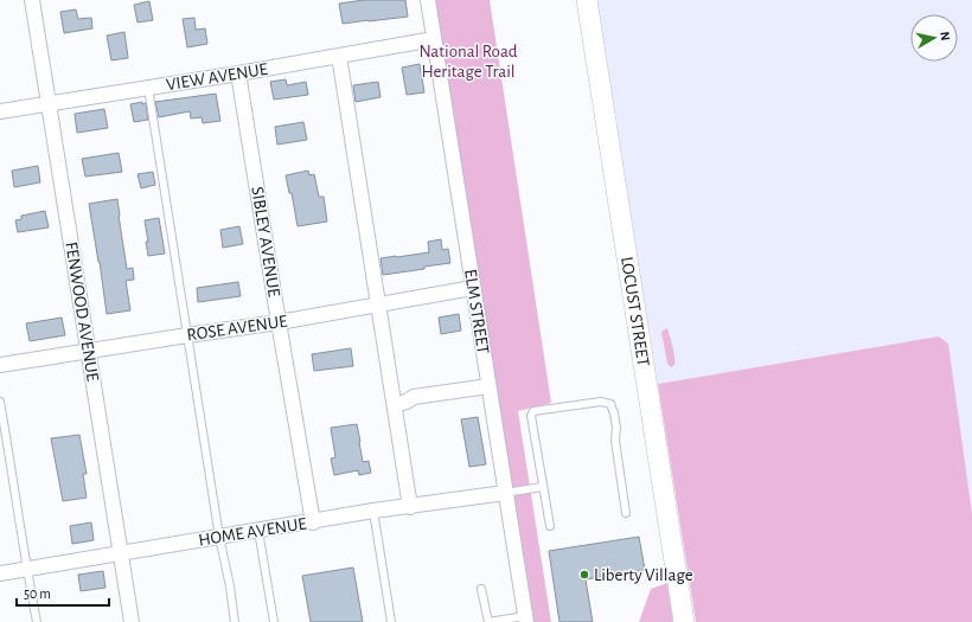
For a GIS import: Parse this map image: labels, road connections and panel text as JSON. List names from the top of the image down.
{
  "streets": {
    "street": [
      "VIEW AVENUE",
      "SIBLEY AVENUE",
      "LOCUST STREET",
      "FENWOOD AVENUE",
      "ELM STREET",
      "ROSE AVENUE",
      "HOME AVENUE"
    ]
  },
  "crossings": [
    ["VIEW AVENUE", "SIBLEY AVENUE"],
    ["VIEW AVENUE", "FENWOOD AVENUE"],
    ["VIEW AVENUE", "ELM STREET"],
    ["SIBLEY AVENUE", "ROSE AVENUE"],
    ["SIBLEY AVENUE", "HOME AVENUE"],
    ["FENWOOD AVENUE", "ROSE AVENUE"],
    ["FENWOOD AVENUE", "HOME AVENUE"],
    ["ELM STREET", "ROSE AVENUE"],
    ["ELM STREET", "HOME AVENUE"]
  ],
  "parks": ["National Road Heritage Trail"],
  "places": ["Liberty Village"],
  "scale_bar": "50 m",
  "north": "right"
}
